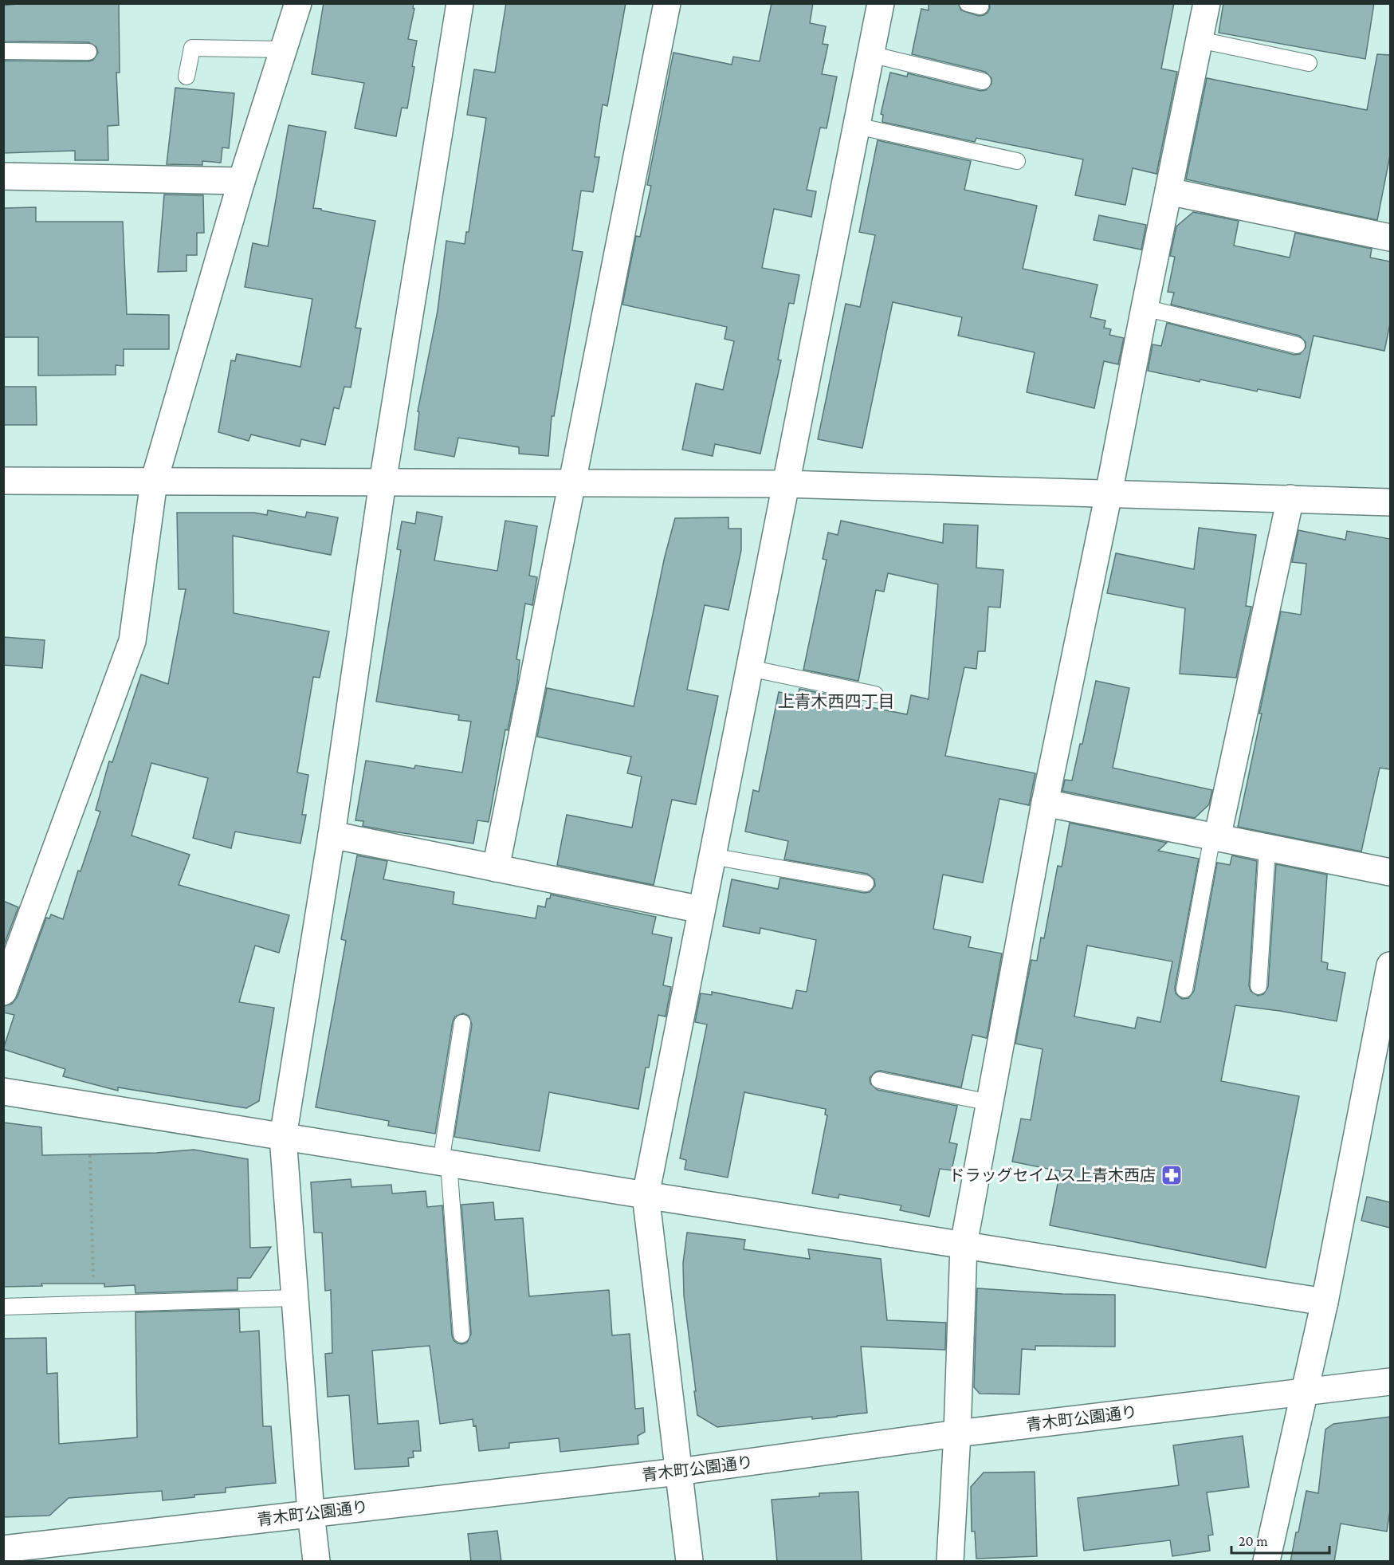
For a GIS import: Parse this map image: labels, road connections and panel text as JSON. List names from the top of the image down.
{
  "streets": {
    "street": ["青木町公園通り"]
  },
  "districts": ["上青木西四丁目"],
  "places": {
    "pharmacy": ["ドラッグセイムス上青木西店"]
  },
  "scale_bar": "20 m"
}
